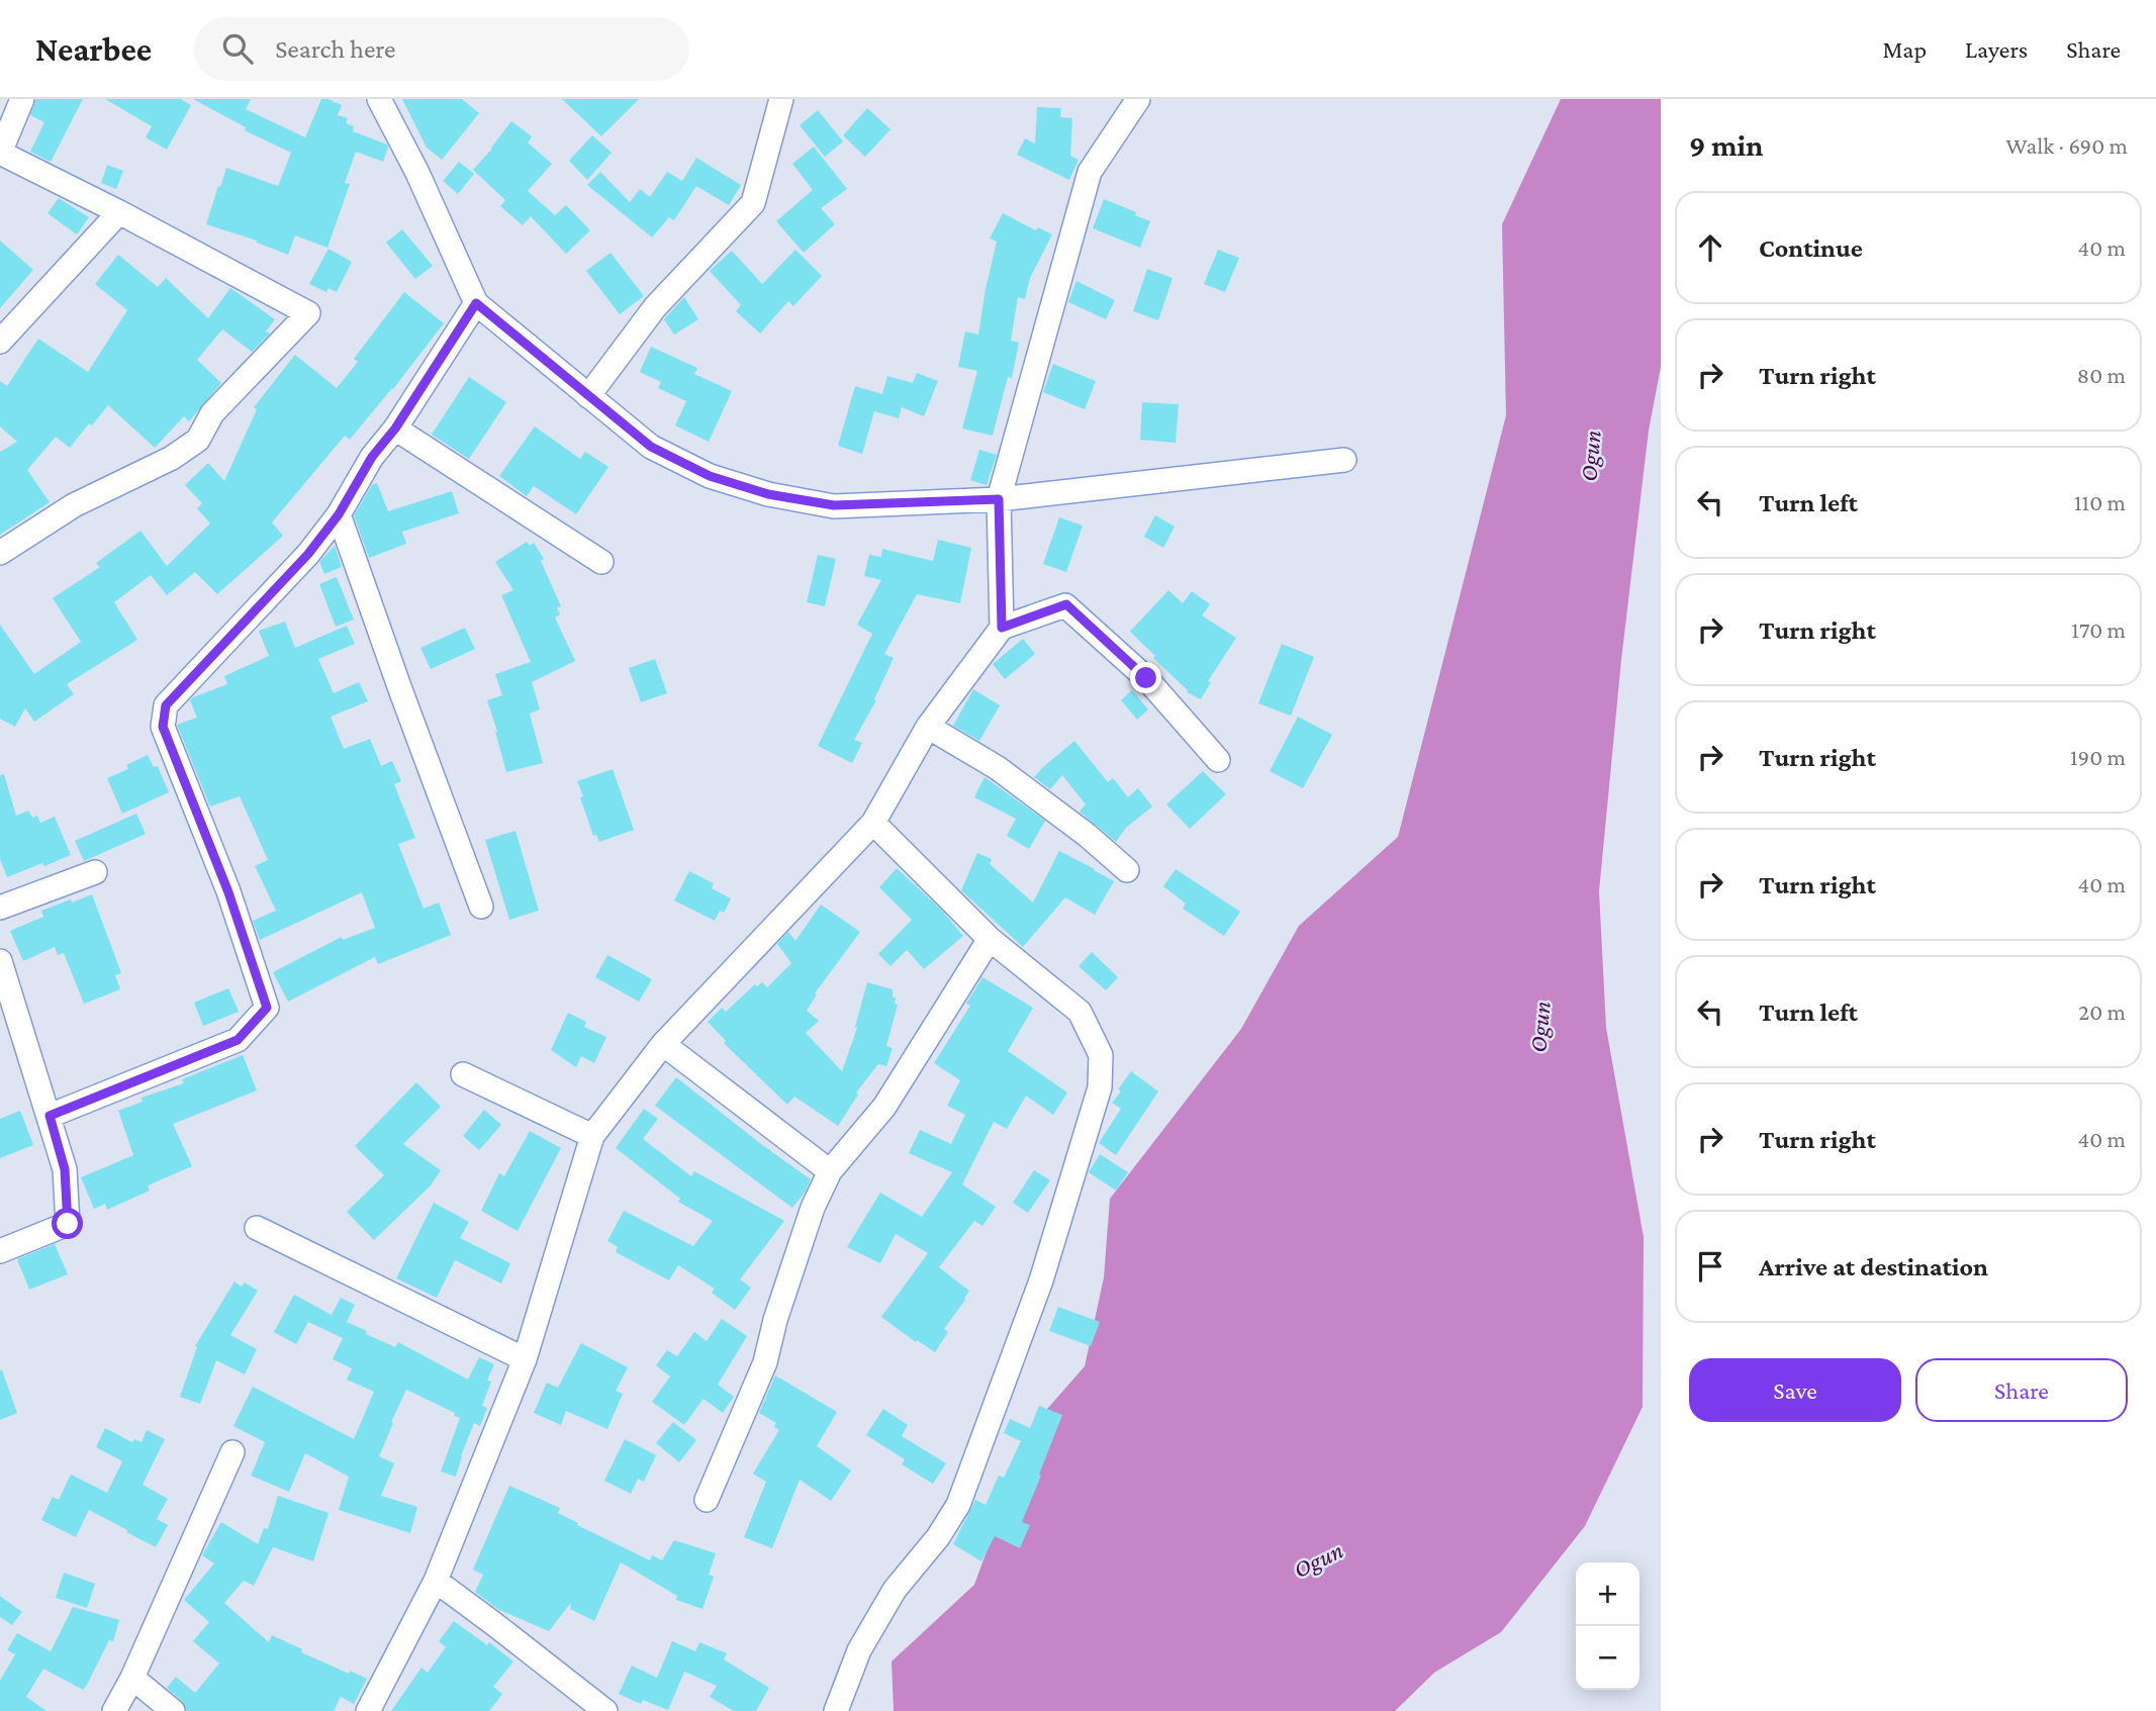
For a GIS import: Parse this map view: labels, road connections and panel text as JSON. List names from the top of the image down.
{
  "water": ["Ogun"],
  "page": {
    "header": "Nearbee",
    "search": "Search here",
    "nav": ["Map", "Layers", "Share"],
    "heading": ["9 min", "Walk · 690 m"],
    "list": [
      ["Continue", "40 m"],
      ["Turn right", "80 m"],
      ["Turn left", "110 m"],
      ["Turn right", "170 m"],
      ["Turn right", "190 m"],
      ["Turn right", "40 m"],
      ["Turn left", "20 m"],
      ["Turn right", "40 m"],
      "Arrive at destination"
    ],
    "buttons": ["Save", "Share"],
    "map_buttons": ["+", "−"]
  }
}
